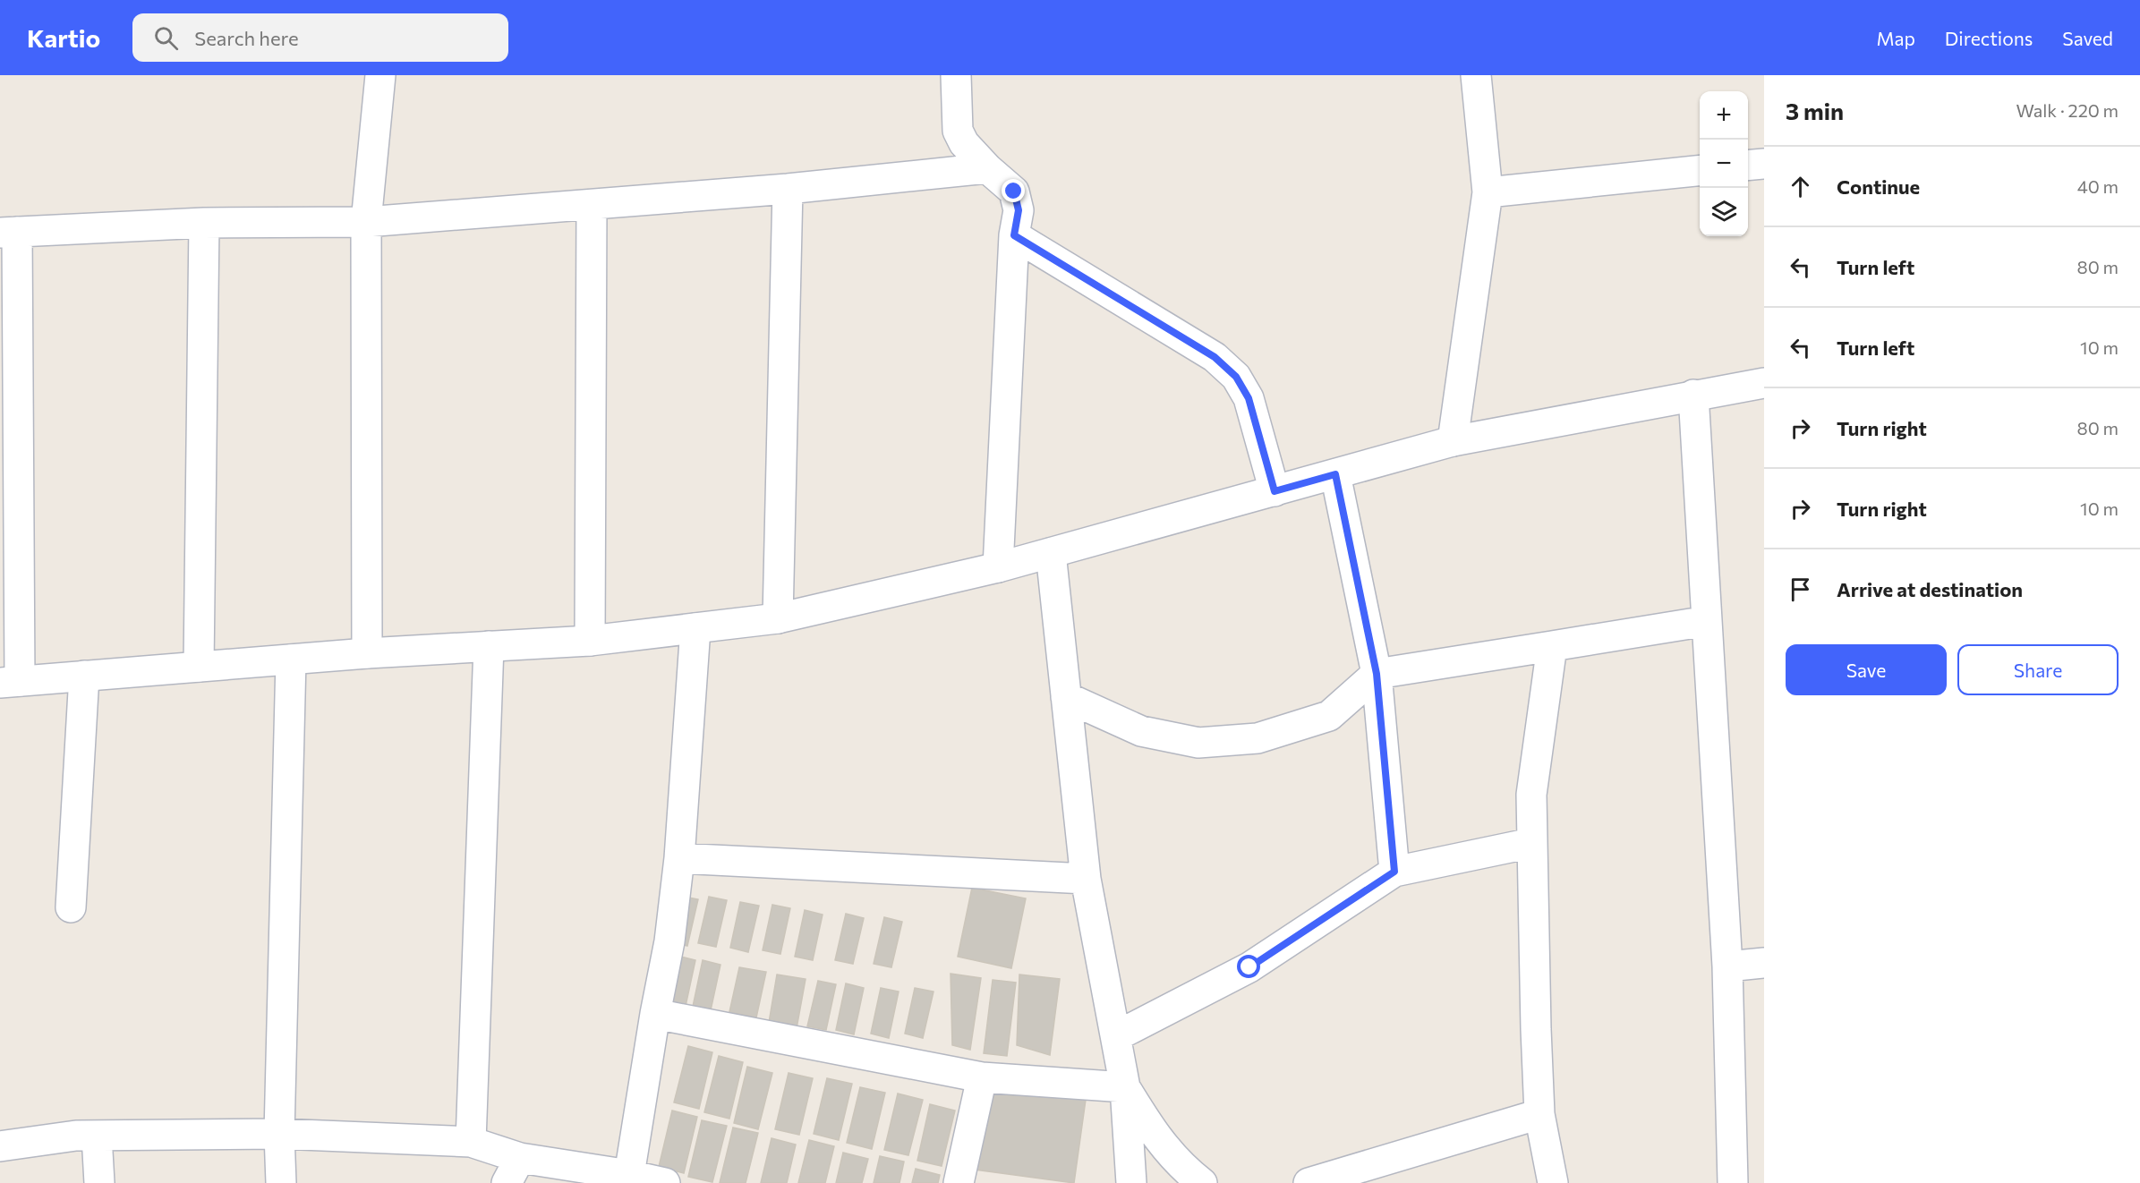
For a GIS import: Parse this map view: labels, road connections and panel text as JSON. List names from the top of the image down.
{
  "page": {
    "header": "Kartio",
    "search": "Search here",
    "nav": ["Map", "Directions", "Saved"],
    "heading": ["3 min", "Walk · 220 m"],
    "map_buttons": ["+", "−"],
    "list": [
      ["Continue", "40 m"],
      ["Turn left", "80 m"],
      ["Turn left", "10 m"],
      ["Turn right", "80 m"],
      ["Turn right", "10 m"],
      "Arrive at destination"
    ],
    "buttons": ["Save", "Share"]
  }
}
